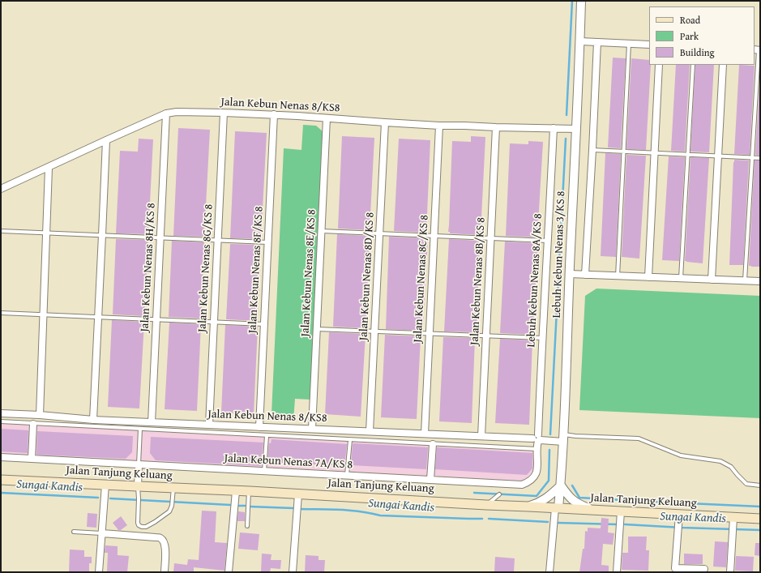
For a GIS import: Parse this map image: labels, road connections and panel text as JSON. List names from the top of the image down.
{
  "streets": {
    "main road": ["Jalan Tanjung Keluang"],
    "street": [
      "Jalan Kebun Nenas 8/KS8",
      "Lebuh Kebun Nenas 3/KS 8",
      "Jalan Kebun Nenas 8H/KS 8",
      "Jalan Kebun Nenas 8G/KS 8",
      "Jalan Kebun Nenas 8F/KS 8",
      "Jalan Kebun Nenas 8E/KS 8",
      "Jalan Kebun Nenas 8D/KS 8",
      "Jalan Kebun Nenas 8C/KS 8",
      "Lebuh Kebun Nenas 8A/KS 8",
      "Jalan Kebun Nenas 8B/KS 8",
      "Jalan Kebun Nenas 7A/KS 8"
    ]
  },
  "crossings": [
    ["Jalan Kebun Nenas 8/KS8", "Lebuh Kebun Nenas 3/KS 8"],
    ["Jalan Kebun Nenas 8/KS8", "Jalan Kebun Nenas 8H/KS 8"],
    ["Jalan Kebun Nenas 8/KS8", "Jalan Kebun Nenas 8G/KS 8"],
    ["Jalan Kebun Nenas 8/KS8", "Jalan Kebun Nenas 8F/KS 8"],
    ["Jalan Kebun Nenas 8/KS8", "Jalan Kebun Nenas 8E/KS 8"],
    ["Jalan Kebun Nenas 8/KS8", "Jalan Kebun Nenas 8D/KS 8"],
    ["Jalan Kebun Nenas 8/KS8", "Jalan Kebun Nenas 8C/KS 8"],
    ["Jalan Kebun Nenas 8/KS8", "Lebuh Kebun Nenas 8A/KS 8"],
    ["Jalan Kebun Nenas 8/KS8", "Jalan Kebun Nenas 8B/KS 8"],
    ["Jalan Kebun Nenas 8/KS8", "Jalan Kebun Nenas 7A/KS 8"],
    ["Lebuh Kebun Nenas 3/KS 8", "Jalan Tanjung Keluang"],
    ["Lebuh Kebun Nenas 8A/KS 8", "Jalan Kebun Nenas 7A/KS 8"]
  ],
  "water": ["Sungai Kandis"],
  "legend": ["Road", "Park", "Building"]
}
